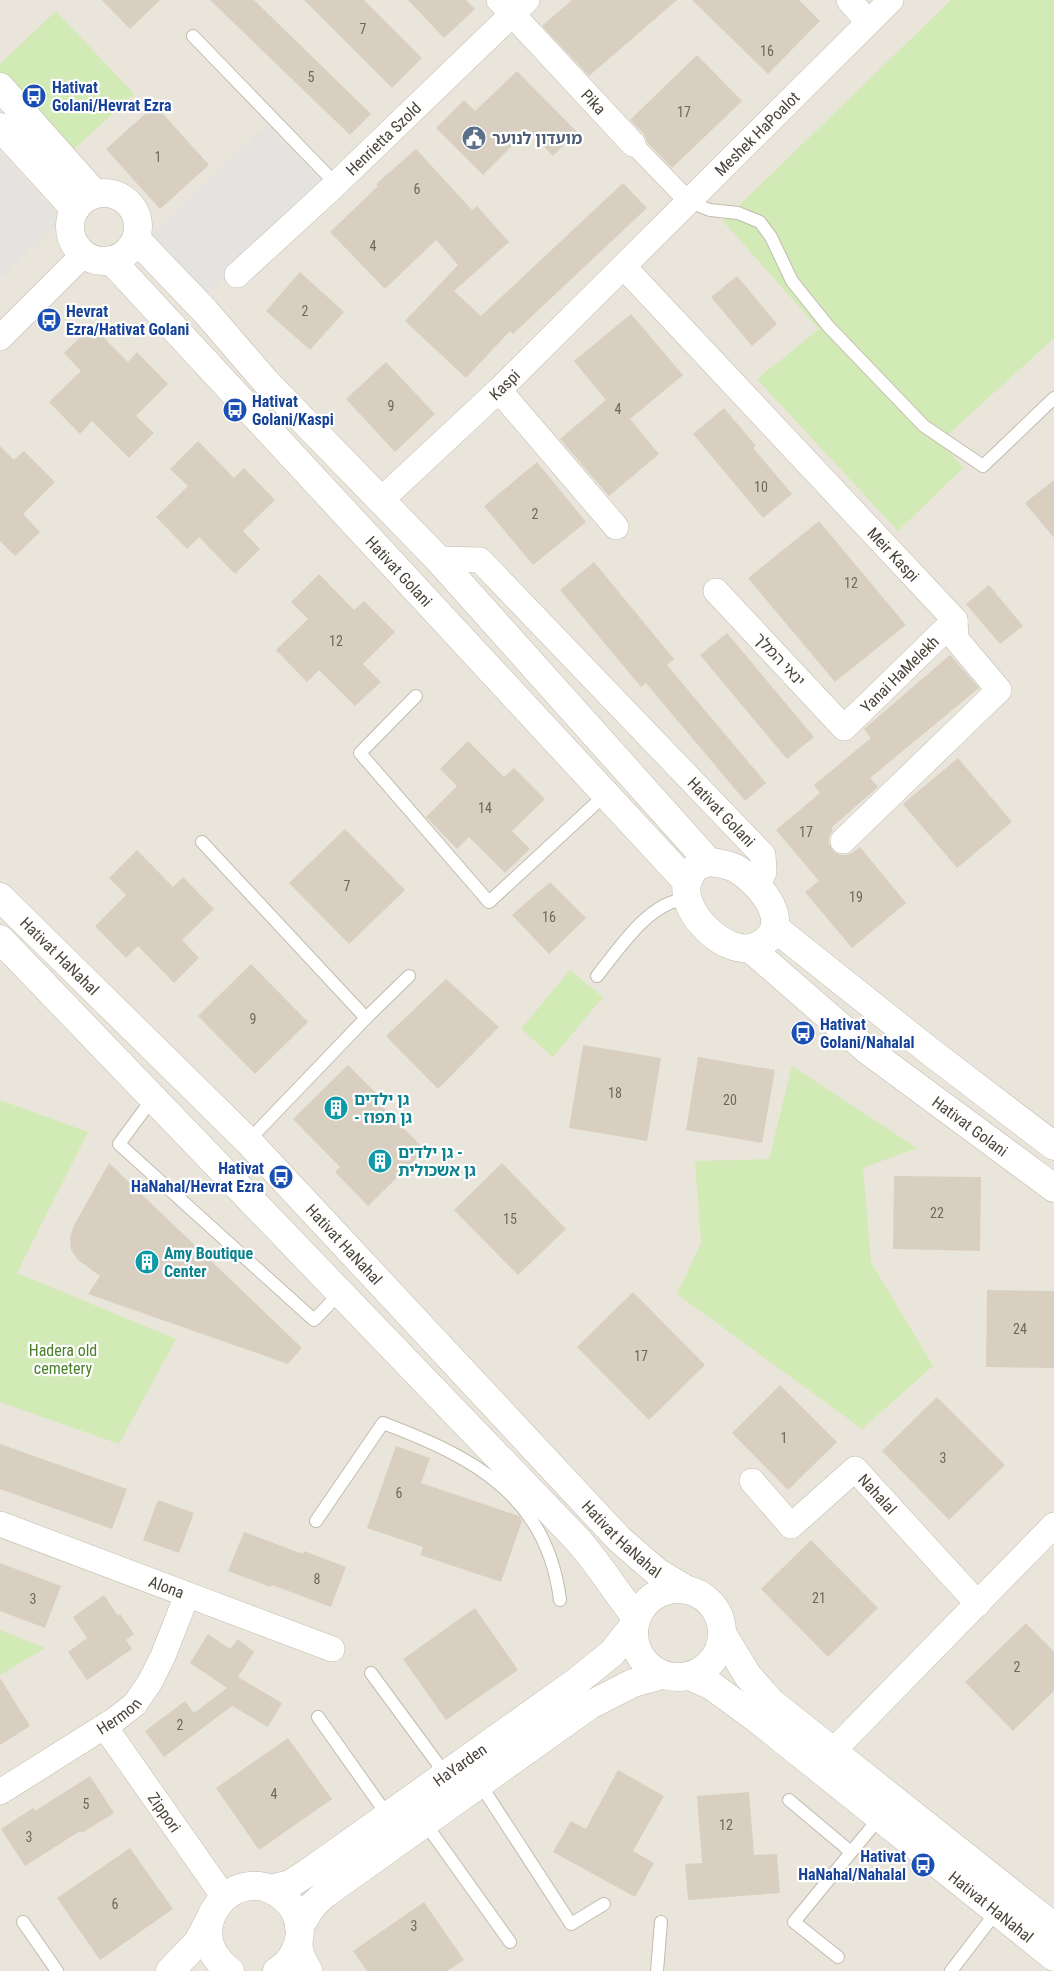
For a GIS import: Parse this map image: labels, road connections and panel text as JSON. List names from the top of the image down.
{
  "streets": {
    "street": [
      "Pika",
      "Meshek HaPoalot",
      "Henrietta Szold",
      "Kaspi",
      "Meir Kaspi",
      "Hativat Golani",
      "Yanai HaMelekh",
      "Hativat HaNahal",
      "Nahalal",
      "Alona",
      "Hermon",
      "HaYarden",
      "Zippori"
    ]
  },
  "crossings": [
    ["Pika", "Meshek HaPoalot"],
    ["Pika", "Henrietta Szold"],
    ["Meshek HaPoalot", "Kaspi"],
    ["Meshek HaPoalot", "Meir Kaspi"],
    ["Kaspi", "Meir Kaspi"],
    ["Meir Kaspi", "Yanai HaMelekh"],
    ["Hativat HaNahal", "HaYarden"],
    ["Alona", "Hermon"],
    ["Hermon", "Zippori"]
  ],
  "parks": ["Hadera old cemetery"],
  "places": {
    "bus stop": [
      "Hativat Golani/Hevrat Ezra",
      "Hevrat Ezra/Hativat Golani",
      "Hativat Golani/Kaspi",
      "Hativat Golani/Nahalal",
      "Hativat HaNahal/Hevrat Ezra",
      "Hativat HaNahal/Nahalal"
    ],
    "public building": ["מועדון לנוער"],
    "building": ["גן ילדים - גן תפוז", "גן ילדים - גן אשכולית", "Amy Boutique Center"]
  },
  "house_numbers": [
    "7",
    "16",
    "5",
    "17",
    "1",
    "6",
    "4",
    "2",
    "9",
    "4",
    "10",
    "2",
    "12",
    "12",
    "14",
    "17",
    "7",
    "19",
    "16",
    "9",
    "18",
    "20",
    "22",
    "15",
    "24",
    "17",
    "1",
    "3",
    "6",
    "8",
    "21",
    "3",
    "2",
    "2",
    "4",
    "5",
    "12",
    "3",
    "6",
    "3"
  ]
}
